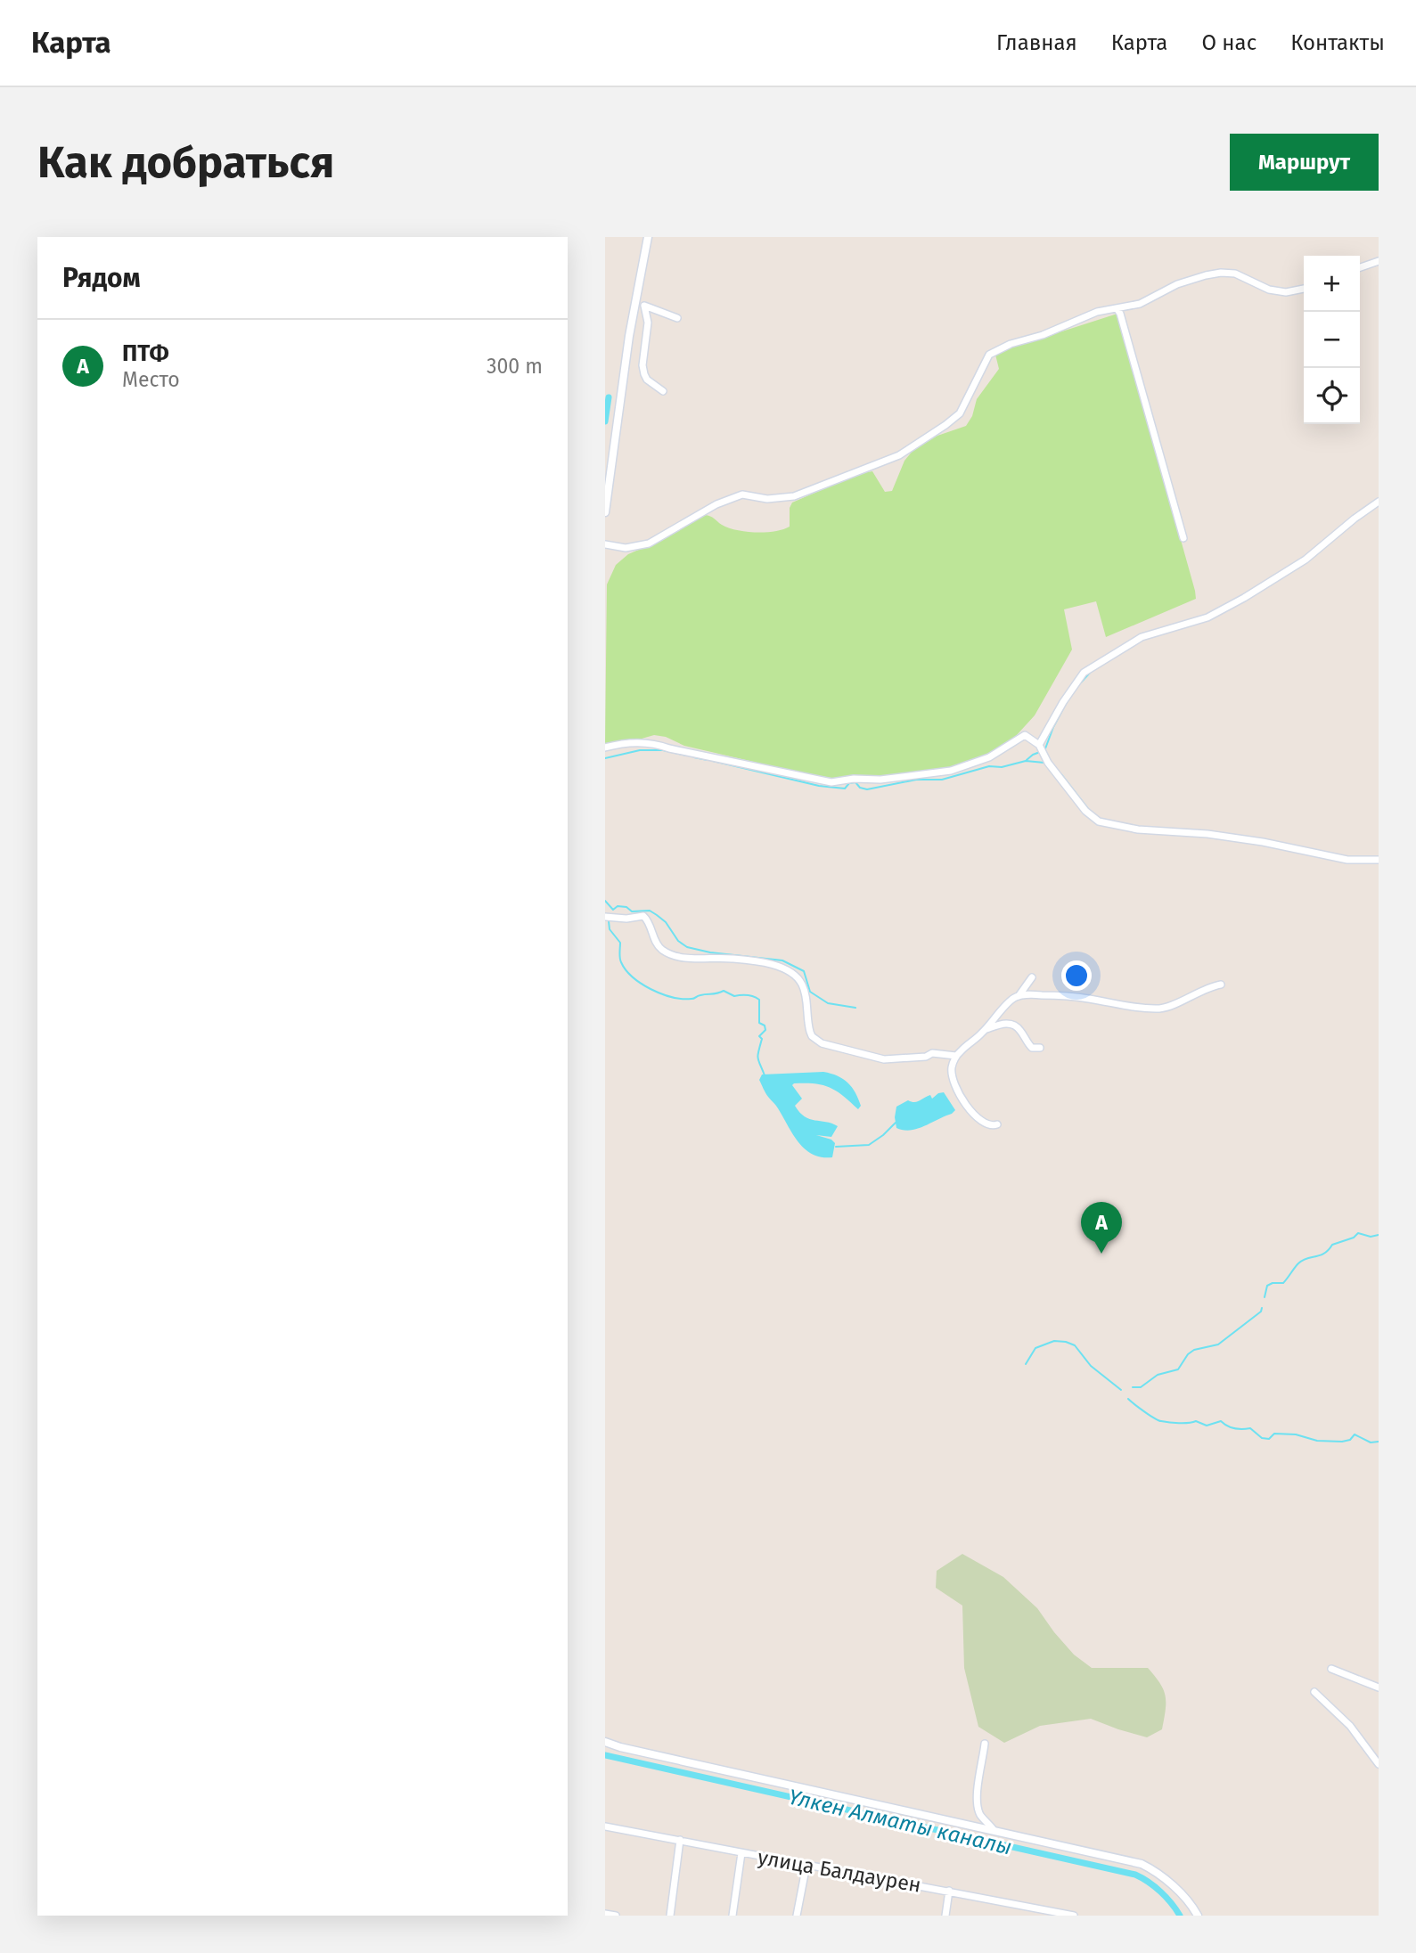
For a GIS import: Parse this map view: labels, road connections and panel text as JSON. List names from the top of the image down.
{
  "streets": {
    "street": ["улица Балдаурен"]
  },
  "water": ["Үлкен Алматы каналы"],
  "page": {
    "header": "Карта",
    "nav": [
      "Главная",
      "Карта",
      "О нас",
      "Контакты"
    ],
    "buttons": "Маршрут",
    "title": "Как добраться",
    "heading": "Рядом",
    "map_buttons": ["+", "−"],
    "list": [
      {
        "mark": "A",
        "name": "ПТФ",
        "note": "Место",
        "value": "300 m"
      }
    ],
    "pins": "A"
  }
}
